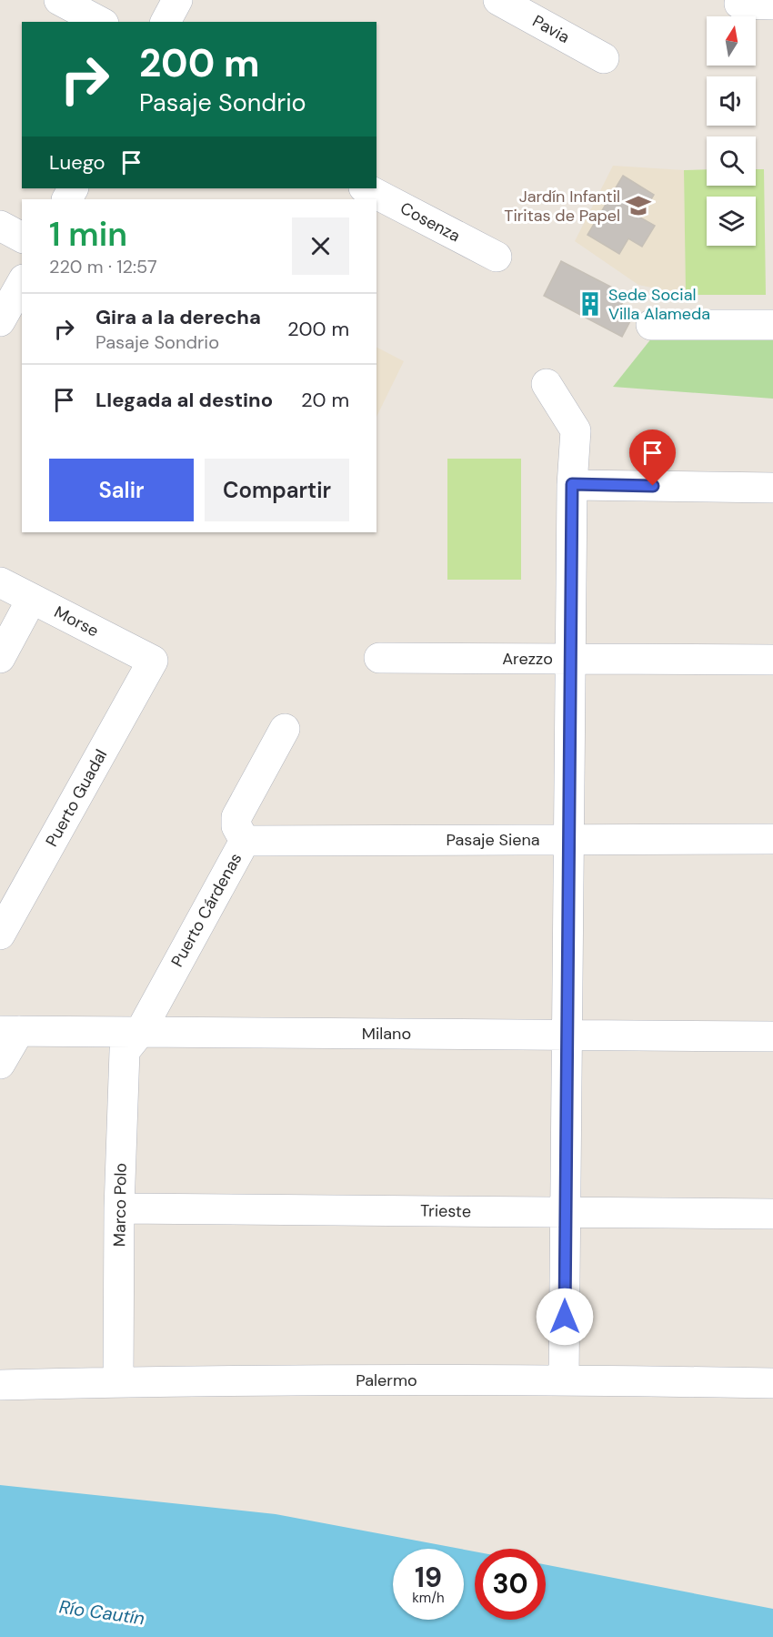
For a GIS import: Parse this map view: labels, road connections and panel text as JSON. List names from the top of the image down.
{
  "streets": {
    "street": [
      "Pavia",
      "Cosenza",
      "Morse",
      "Arezzo",
      "Puerto Guadal",
      "Pasaje Siena",
      "Puerto Cárdenas",
      "Milano",
      "Marco Polo",
      "Trieste",
      "Palermo"
    ]
  },
  "crossings": [
    ["Morse", "Puerto Guadal"],
    ["Pasaje Siena", "Puerto Cárdenas"],
    ["Puerto Cárdenas", "Milano"],
    ["Puerto Cárdenas", "Marco Polo"],
    ["Milano", "Marco Polo"],
    ["Marco Polo", "Trieste"],
    ["Marco Polo", "Palermo"]
  ],
  "water": ["Río Cautín"],
  "places": {
    "school or university": ["Jardín Infantil Tiritas de Papel"],
    "building": ["Sede Social Villa Alameda"]
  },
  "north": "top",
  "page": {
    "turn": ["200 m", "Pasaje Sondrio"],
    "then": "Luego",
    "heading": ["1 min", "220 m · 12:57"],
    "list": [
      {
        "name": "Gira a la derecha",
        "note": "Pasaje Sondrio",
        "value": "200 m"
      },
      {
        "name": "Llegada al destino",
        "value": "20 m"
      }
    ],
    "buttons": ["Salir", "Compartir"],
    "speed": "19 km/h",
    "limit": "30"
  }
}
